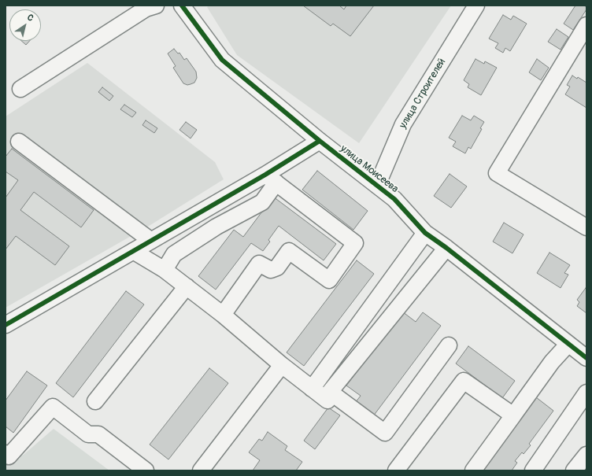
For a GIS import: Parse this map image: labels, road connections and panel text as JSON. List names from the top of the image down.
{
  "streets": {
    "street": ["улица Строителей", "улица Моисеева"]
  },
  "crossings": [
    ["улица Строителей", "улица Моисеева"]
  ],
  "north": "top right"
}
